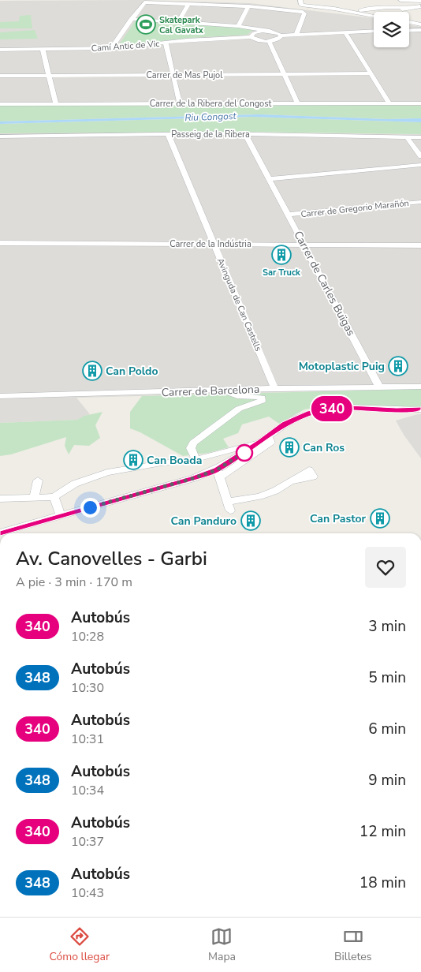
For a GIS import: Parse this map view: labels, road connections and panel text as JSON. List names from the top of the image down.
{
  "streets": {
    "street": [
      "Camí Antic de Vic",
      "Carrer de Mas Pujol",
      "Carrer de la Ribera del Congost",
      "Passeig de la Ribera",
      "Carrer de Gregorio Marañón",
      "Carrer de la Indústria",
      "Carrer de Carles Buïgas",
      "Avinguda de Can Castells",
      "Carrer de Barcelona"
    ]
  },
  "crossings": [
    ["Passeig de la Ribera", "Carrer de Carles Buïgas"],
    ["Passeig de la Ribera", "Avinguda de Can Castells"],
    ["Carrer de Gregorio Marañón", "Carrer de Carles Buïgas"],
    ["Carrer de la Indústria", "Carrer de Carles Buïgas"],
    ["Carrer de la Indústria", "Avinguda de Can Castells"],
    ["Carrer de Carles Buïgas", "Carrer de Barcelona"],
    ["Avinguda de Can Castells", "Carrer de Barcelona"]
  ],
  "water": ["Riu Congost"],
  "places": {
    "sports": ["Skatepark Cal Gavatx"],
    "building": [
      "Sar Truck",
      "Motoplastic Puig",
      "Can Poldo",
      "Can Ros",
      "Can Boada",
      "Can Pastor",
      "Can Panduro"
    ]
  },
  "lines": ["bus line 340"],
  "page": {
    "on_map": "340",
    "heading": ["Av. Canovelles - Garbi", "A pie · 3 min · 170 m"],
    "list": [
      {
        "mark": "340",
        "name": "Autobús",
        "note": "10:28",
        "value": "3 min"
      },
      {
        "mark": "348",
        "name": "Autobús",
        "note": "10:30",
        "value": "5 min"
      },
      {
        "mark": "340",
        "name": "Autobús",
        "note": "10:31",
        "value": "6 min"
      },
      {
        "mark": "348",
        "name": "Autobús",
        "note": "10:34",
        "value": "9 min"
      },
      {
        "mark": "340",
        "name": "Autobús",
        "note": "10:37",
        "value": "12 min"
      },
      {
        "mark": "348",
        "name": "Autobús",
        "note": "10:43",
        "value": "18 min"
      }
    ],
    "tabs": ["Cómo llegar", "Mapa", "Billetes"]
  }
}
